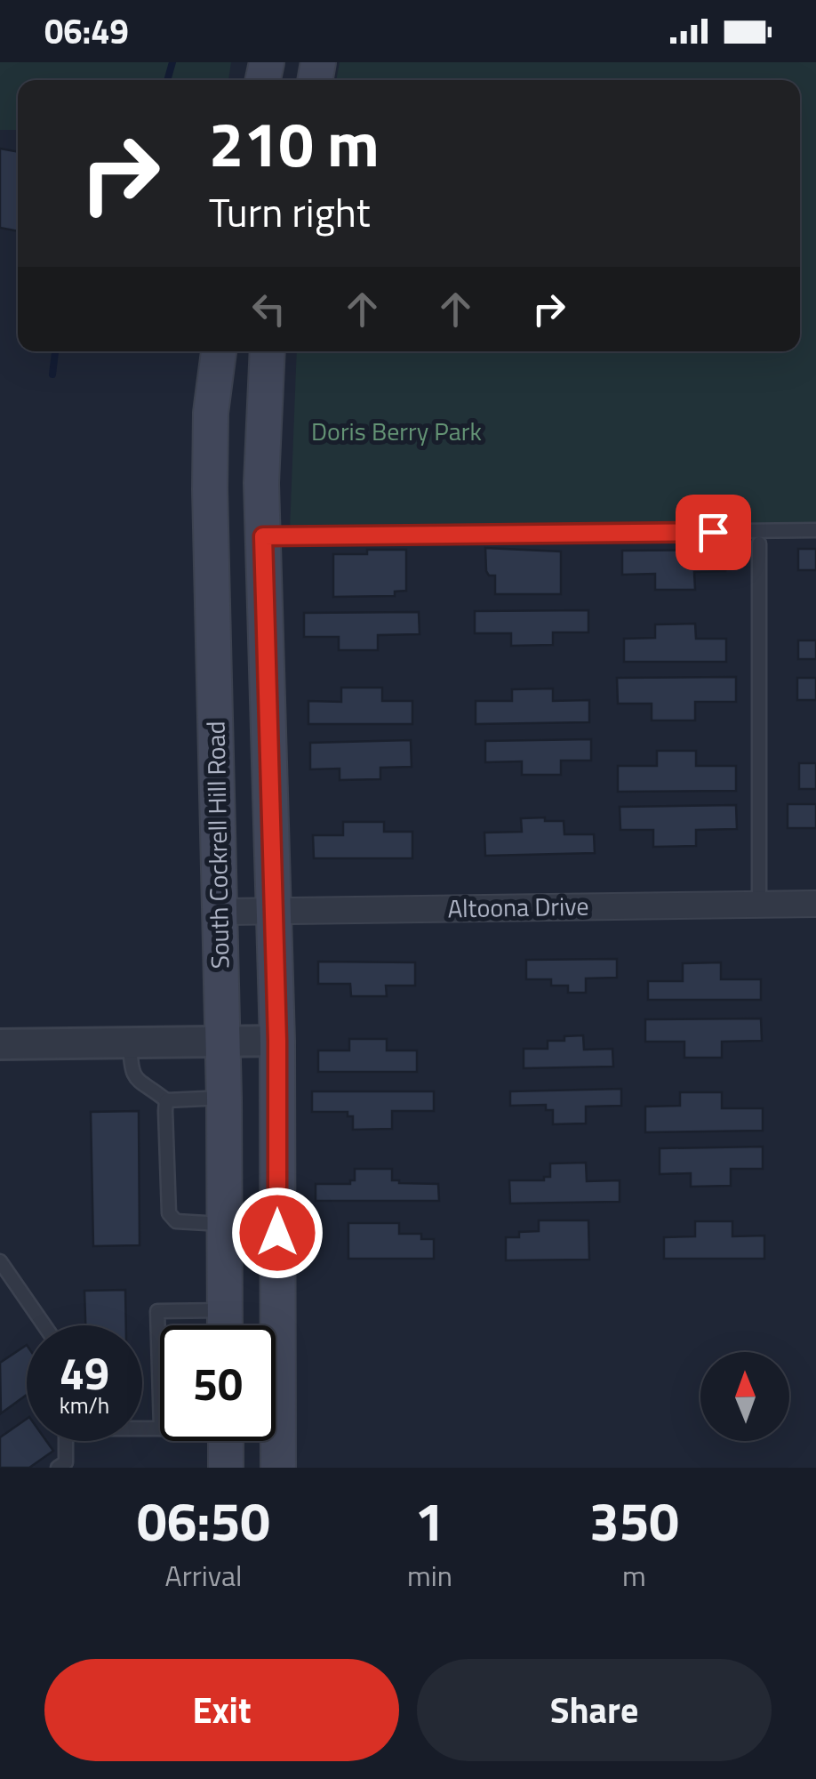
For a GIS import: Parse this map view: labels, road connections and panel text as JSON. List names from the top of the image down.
{
  "streets": {
    "main road": ["South Cockrell Hill Road"],
    "street": ["Altoona Drive"]
  },
  "crossings": [
    ["South Cockrell Hill Road", "Altoona Drive"]
  ],
  "parks": ["Doris Berry Park"],
  "north": "top",
  "page": {
    "status": "06:49",
    "turn": ["210 m", "Turn right"],
    "speed": "49 km/h",
    "limit": "50",
    "eta": [
      "06:50",
      "Arrival",
      "1",
      "min",
      "350",
      "m"
    ],
    "buttons": ["Exit", "Share"]
  }
}
